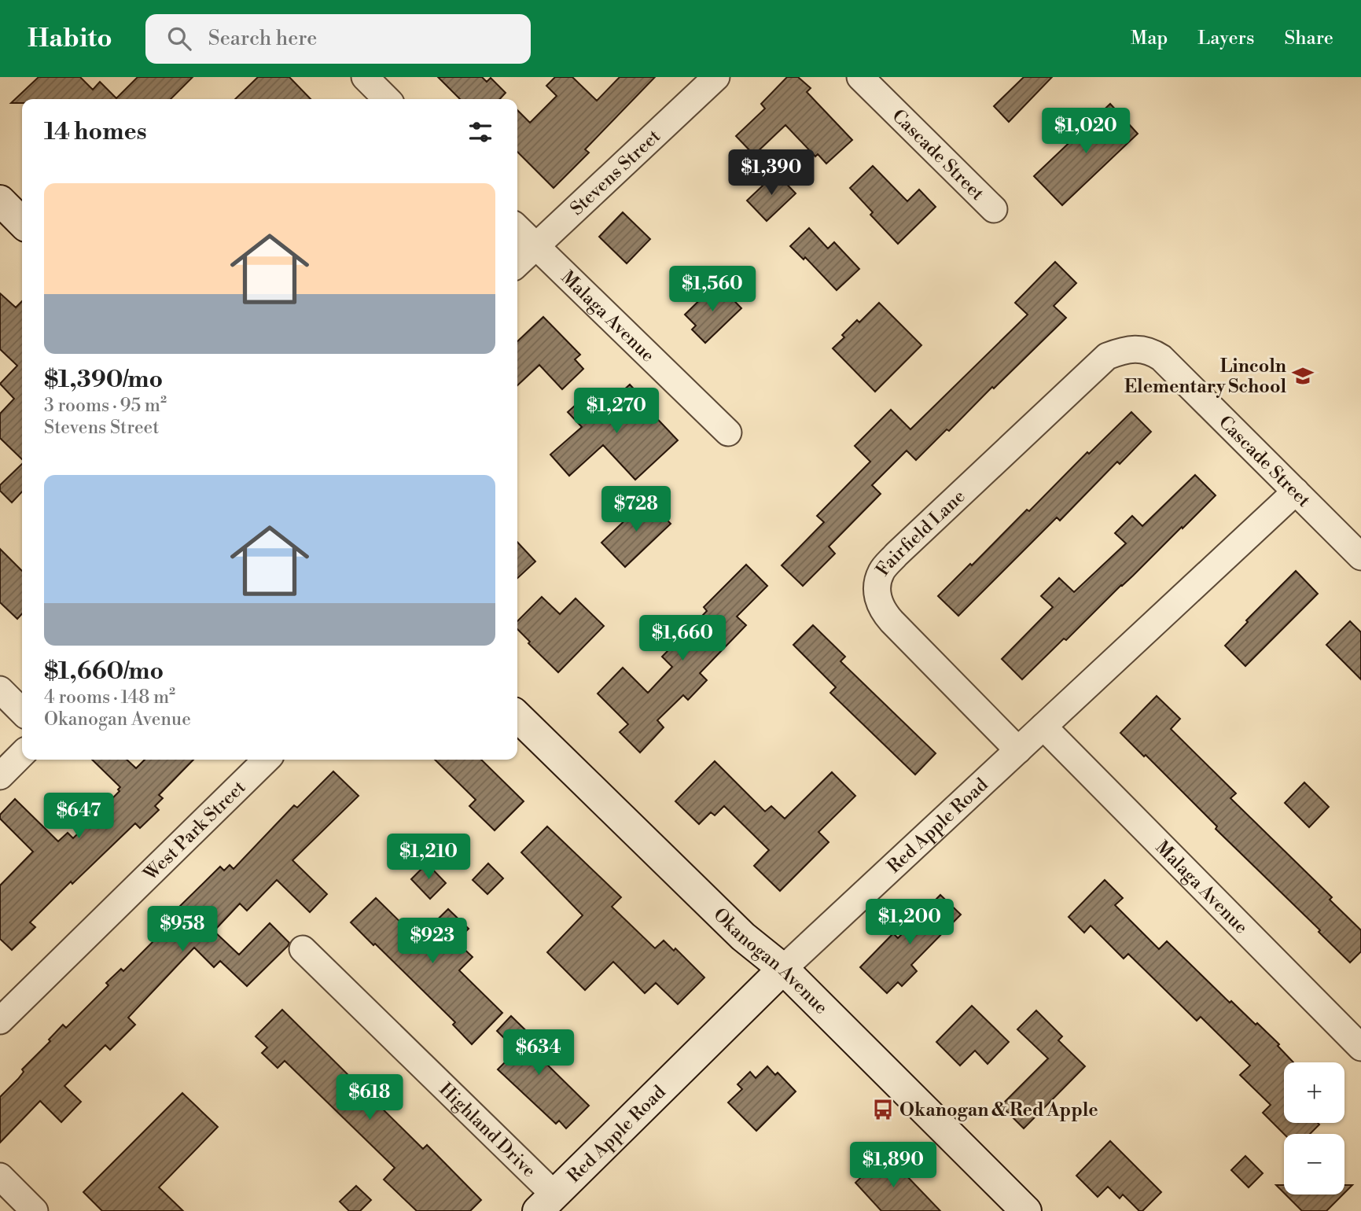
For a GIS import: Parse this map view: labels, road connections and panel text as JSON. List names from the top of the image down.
{
  "streets": {
    "street": [
      "Cascade Street",
      "Stevens Street",
      "Malaga Avenue",
      "Fairfield Lane",
      "Red Apple Road",
      "West Park Street",
      "Okanogan Avenue",
      "Highland Drive"
    ]
  },
  "crossings": [
    ["Cascade Street", "Fairfield Lane"],
    ["Cascade Street", "Red Apple Road"],
    ["Stevens Street", "Malaga Avenue"],
    ["Malaga Avenue", "Red Apple Road"],
    ["Fairfield Lane", "Red Apple Road"],
    ["Red Apple Road", "Okanogan Avenue"],
    ["Red Apple Road", "Highland Drive"]
  ],
  "places": {
    "school or university": ["Lincoln Elementary School"],
    "bus stop": ["Okanogan & Red Apple"]
  },
  "page": {
    "header": "Habito",
    "search": "Search here",
    "nav": ["Map", "Layers", "Share"],
    "heading": "14 homes",
    "price": [
      "$1,020",
      "$1,390",
      "$1,560",
      "$1,270",
      "$728",
      "$1,660",
      "$647",
      "$1,210",
      "$1,200",
      "$958",
      "$923",
      "$634",
      "$618",
      "$1,890"
    ],
    "list": [
      {
        "name": "$1,390/mo",
        "note": "3 rooms · 95 m² · Stevens Street"
      },
      {
        "name": "$1,660/mo",
        "note": "4 rooms · 148 m² · Okanogan Avenue"
      }
    ],
    "map_buttons": ["+", "−"]
  }
}
